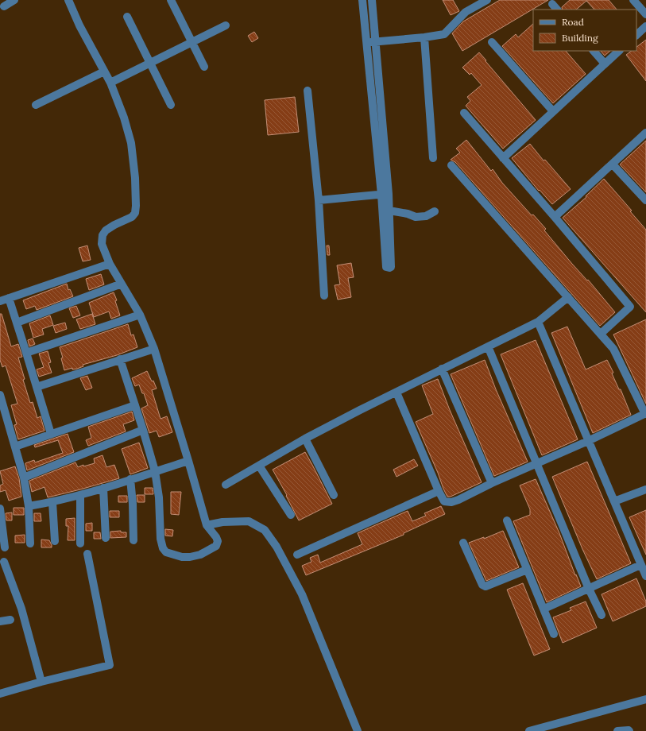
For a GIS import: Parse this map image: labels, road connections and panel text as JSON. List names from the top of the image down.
{
  "legend": ["Road", "Building"]
}
